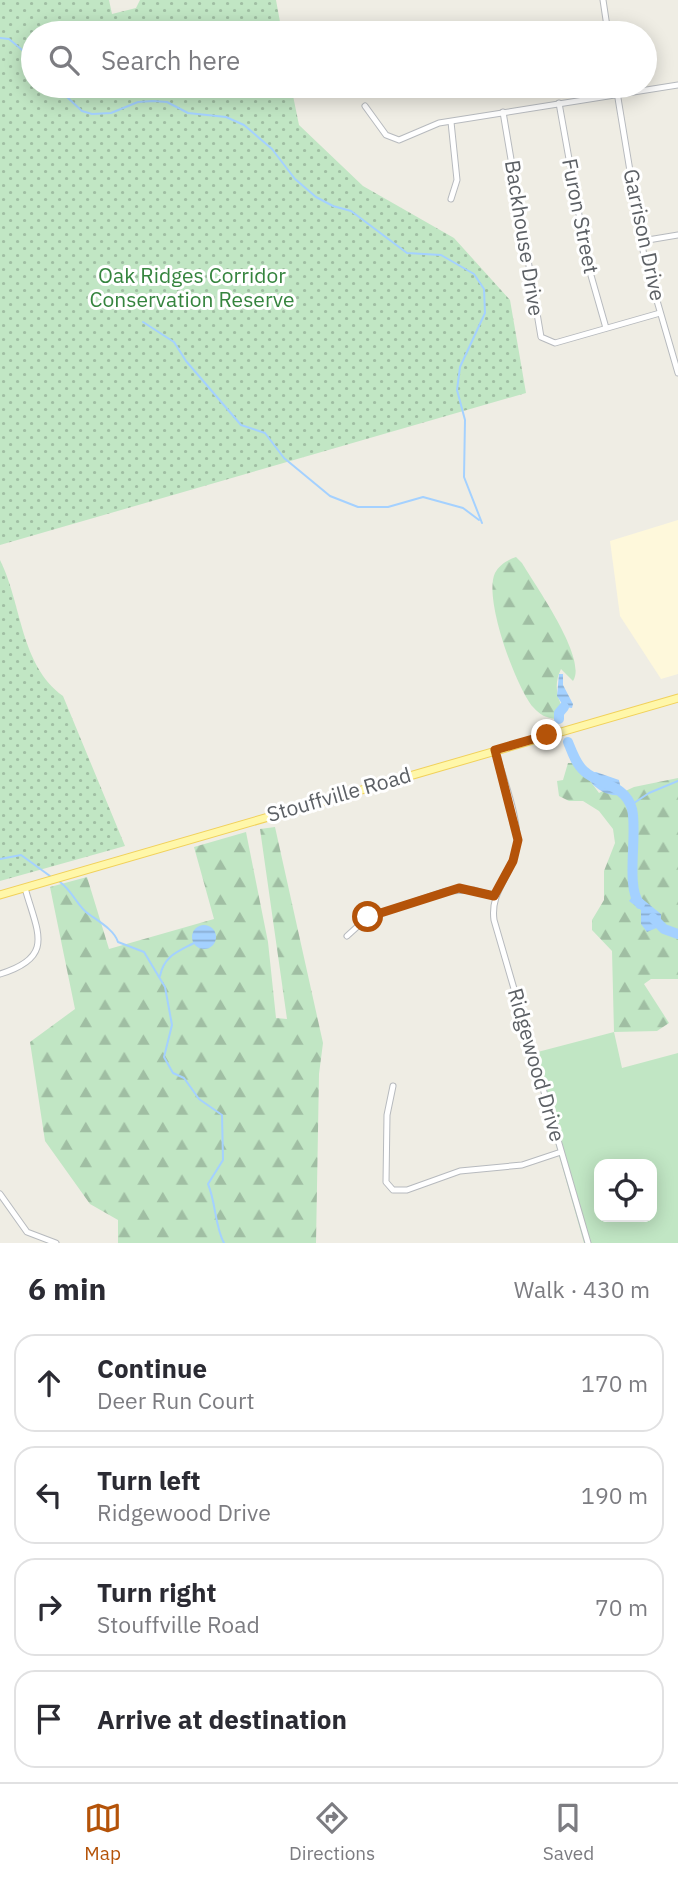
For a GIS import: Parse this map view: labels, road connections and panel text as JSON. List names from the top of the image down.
{
  "streets": {
    "main road": ["Stouffville Road"],
    "street": [
      "Furon Street",
      "Garrison Drive",
      "Backhouse Drive",
      "Ridgewood Drive"
    ]
  },
  "crossings": [
    ["Furon Street", "Backhouse Drive"]
  ],
  "parks": ["Oak Ridges Corridor Conservation Reserve"],
  "page": {
    "search": "Search here",
    "heading": ["6 min", "Walk · 430 m"],
    "list": [
      ["Continue", "Deer Run Court", "170 m"],
      ["Turn left", "Ridgewood Drive", "190 m"],
      ["Turn right", "Stouffville Road", "70 m"],
      "Arrive at destination"
    ],
    "nav": ["Map", "Directions", "Saved"]
  }
}
